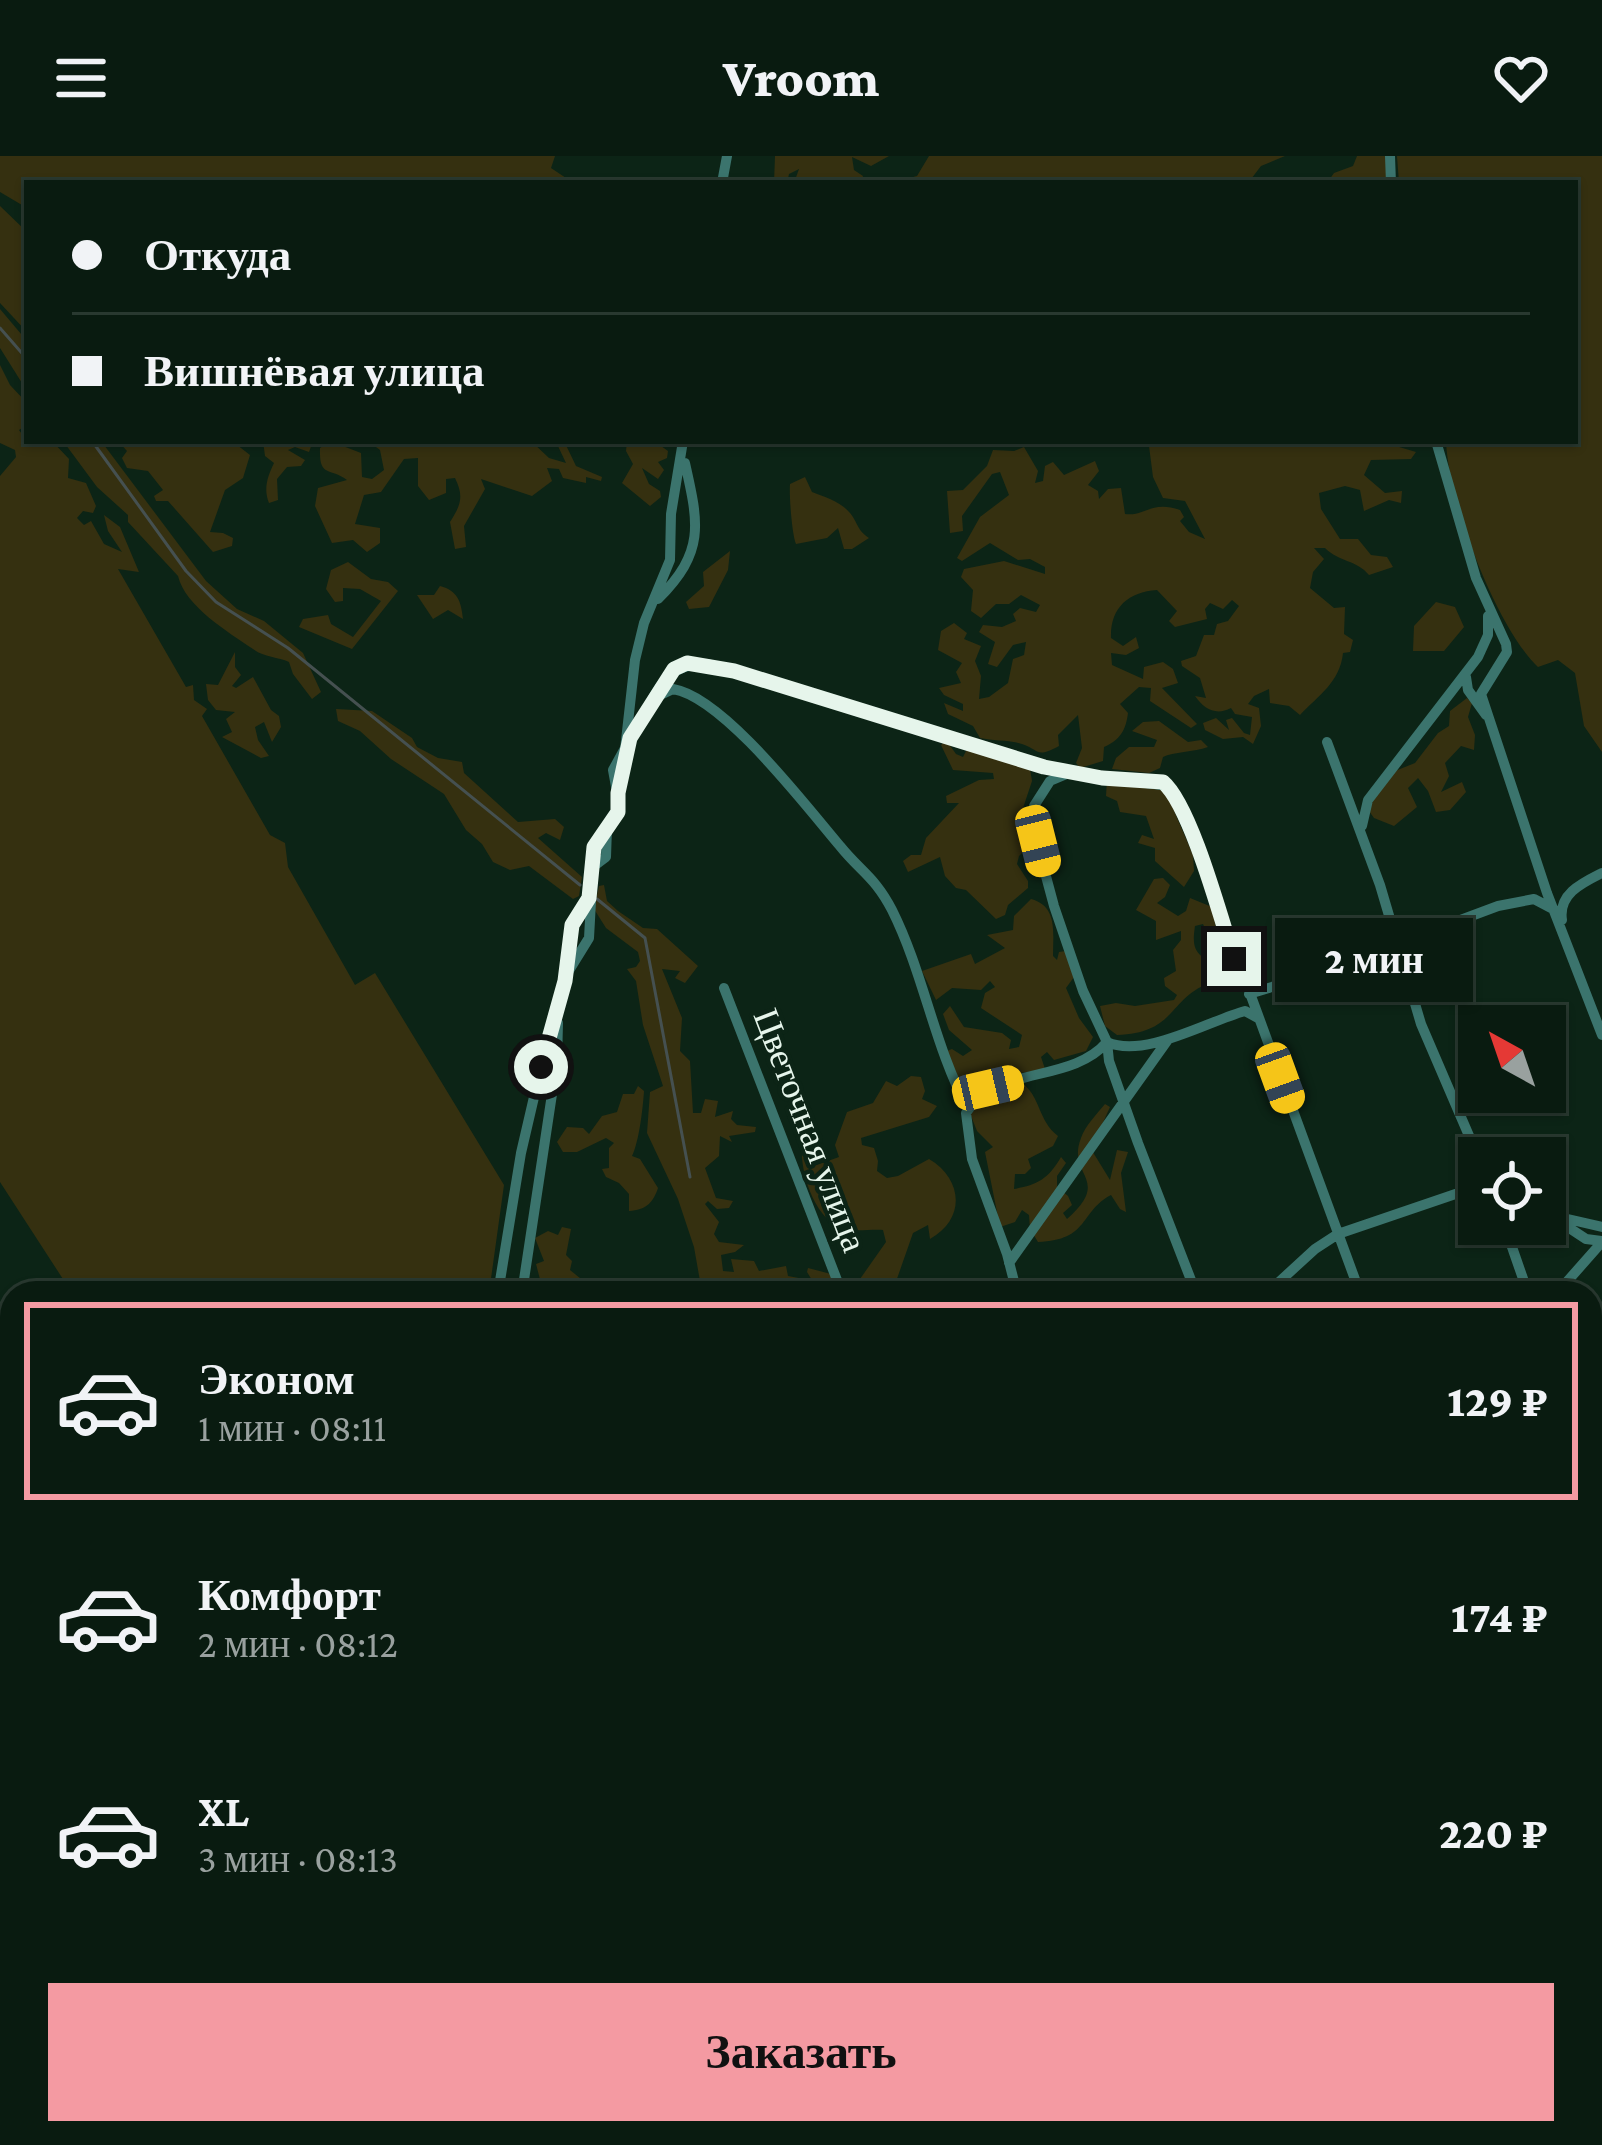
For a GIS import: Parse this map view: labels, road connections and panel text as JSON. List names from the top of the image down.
{
  "streets": {
    "street": ["Цветочная улица"]
  },
  "north": "top left",
  "page": {
    "header": "Vroom",
    "banner": ["Откуда", "Вишнёвая улица"],
    "bubble": "2 мин",
    "list": [
      {
        "name": "Эконом",
        "note": "1 мин · 08:11",
        "value": "129 ₽"
      },
      {
        "name": "Комфорт",
        "note": "2 мин · 08:12",
        "value": "174 ₽"
      },
      {
        "name": "XL",
        "note": "3 мин · 08:13",
        "value": "220 ₽"
      }
    ],
    "buttons": "Заказать"
  }
}
